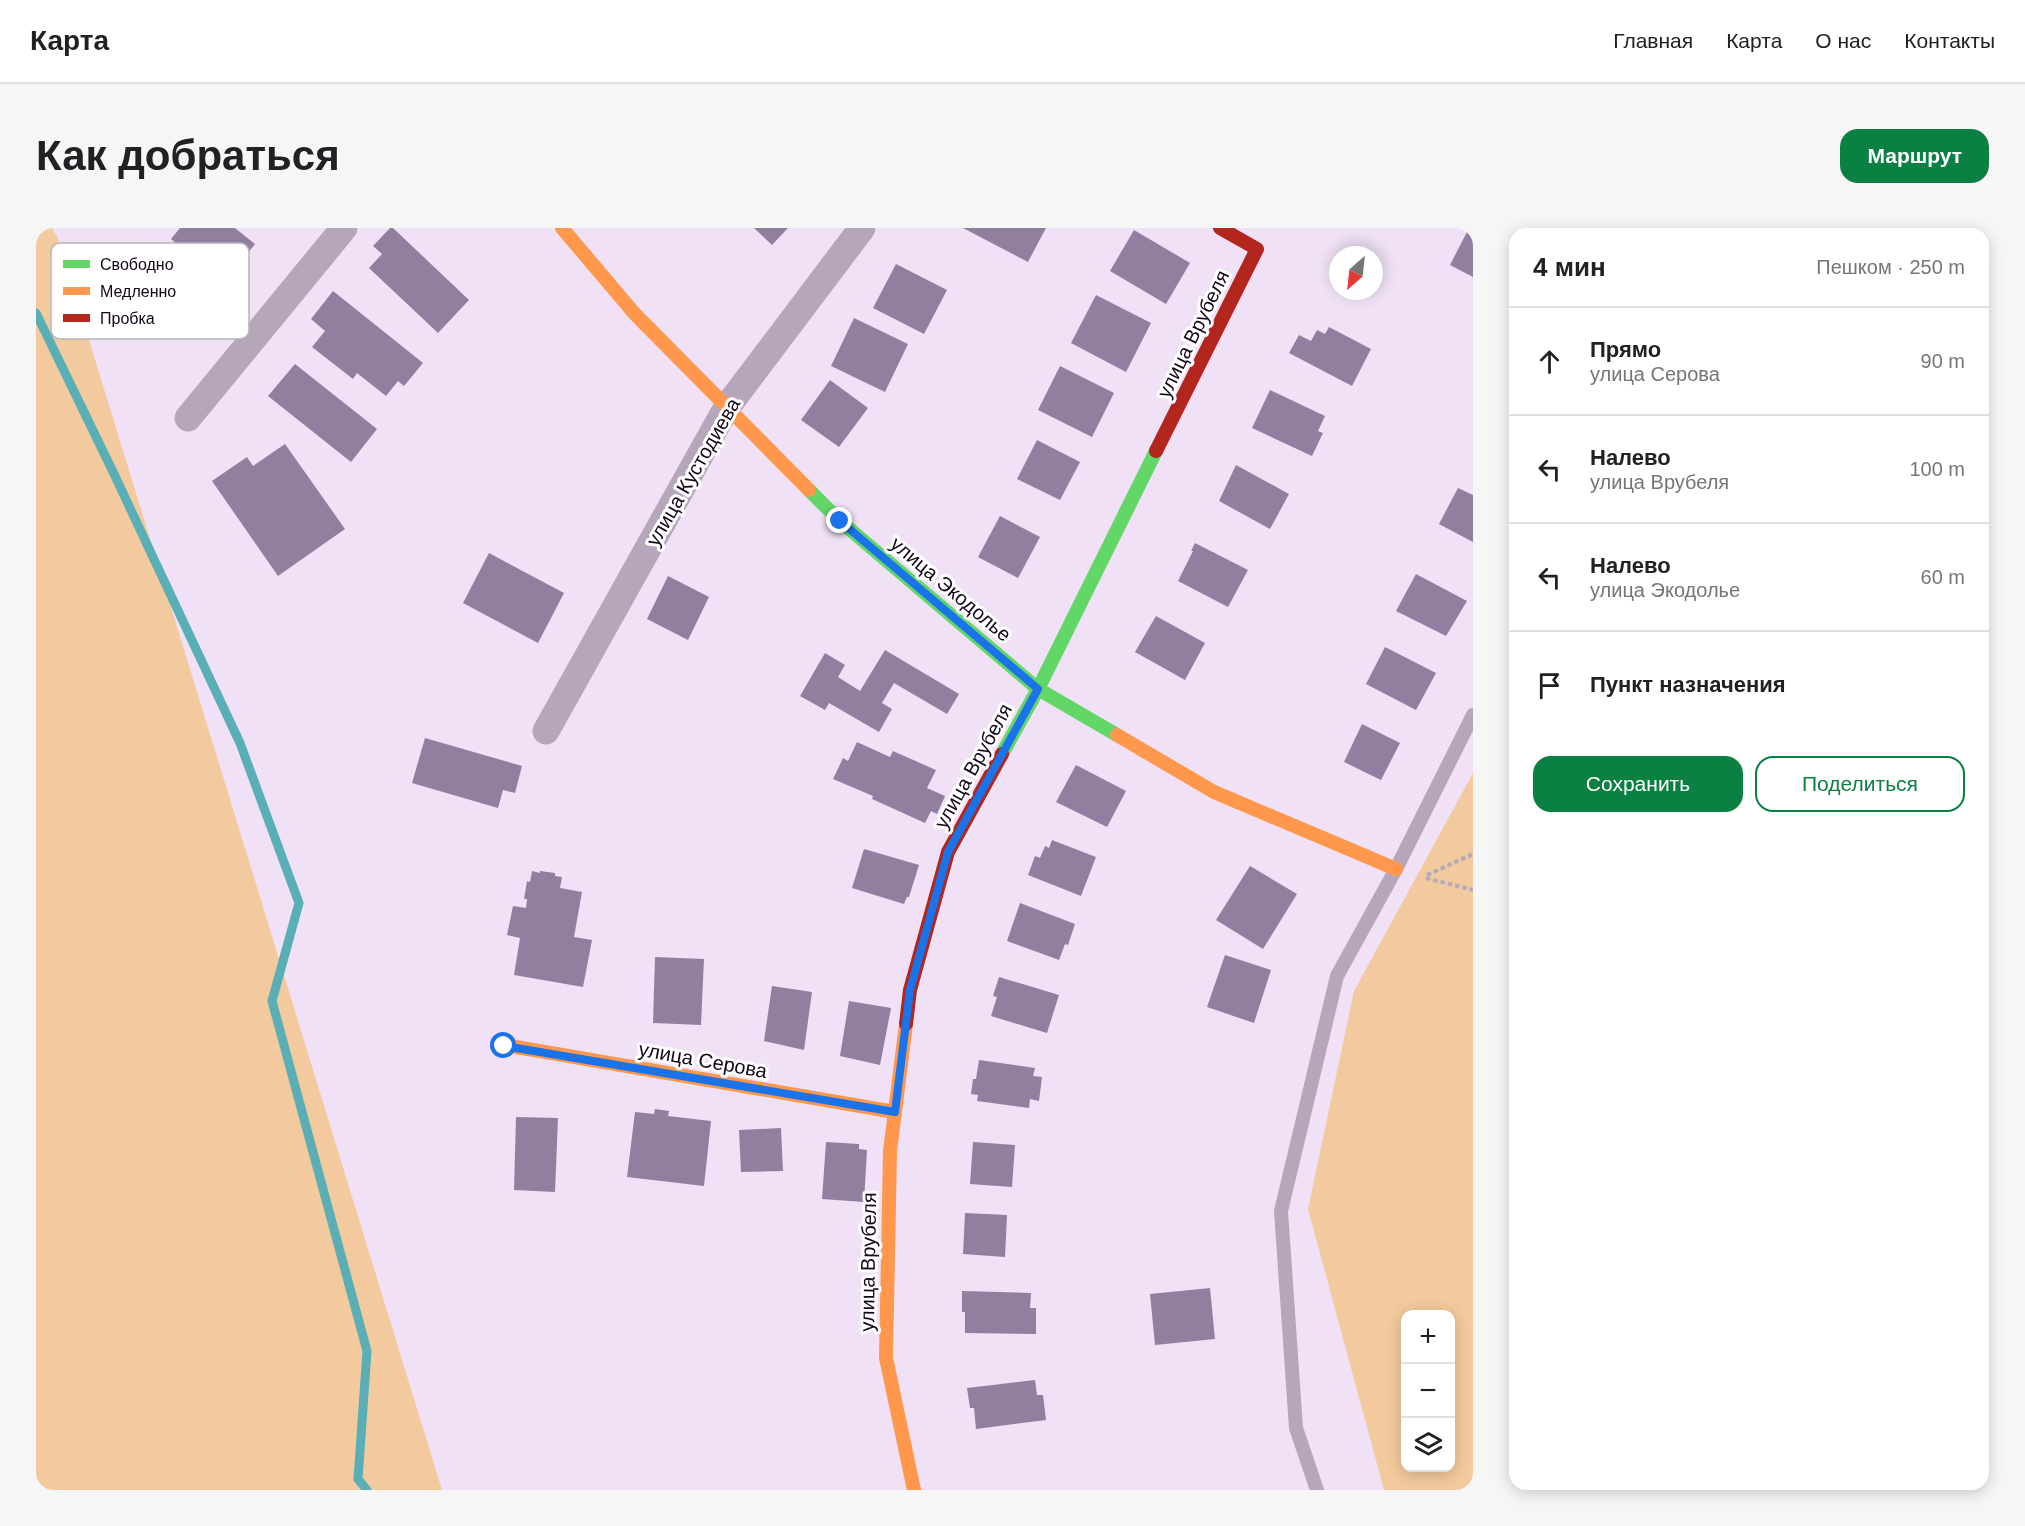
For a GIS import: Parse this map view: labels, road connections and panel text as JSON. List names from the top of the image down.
{
  "streets": {
    "street": [
      "улица Врубеля",
      "улица Кустодиева",
      "улица Экодолье",
      "улица Серова"
    ]
  },
  "crossings": [
    ["улица Врубеля", "улица Экодолье"],
    ["улица Врубеля", "улица Серова"],
    ["улица Кустодиева", "улица Экодолье"]
  ],
  "legend": ["Свободно", "Медленно", "Пробка"],
  "north": "bottom left",
  "page": {
    "header": "Карта",
    "nav": [
      "Главная",
      "Карта",
      "О нас",
      "Контакты"
    ],
    "buttons": [
      "Маршрут",
      ["Сохранить", "Поделиться"]
    ],
    "title": "Как добраться",
    "heading": ["4 мин", "Пешком · 250 m"],
    "list": [
      ["Прямо", "улица Серова", "90 m"],
      ["Налево", "улица Врубеля", "100 m"],
      ["Налево", "улица Экодолье", "60 m"],
      "Пункт назначения"
    ],
    "map_buttons": ["+", "−"]
  }
}
